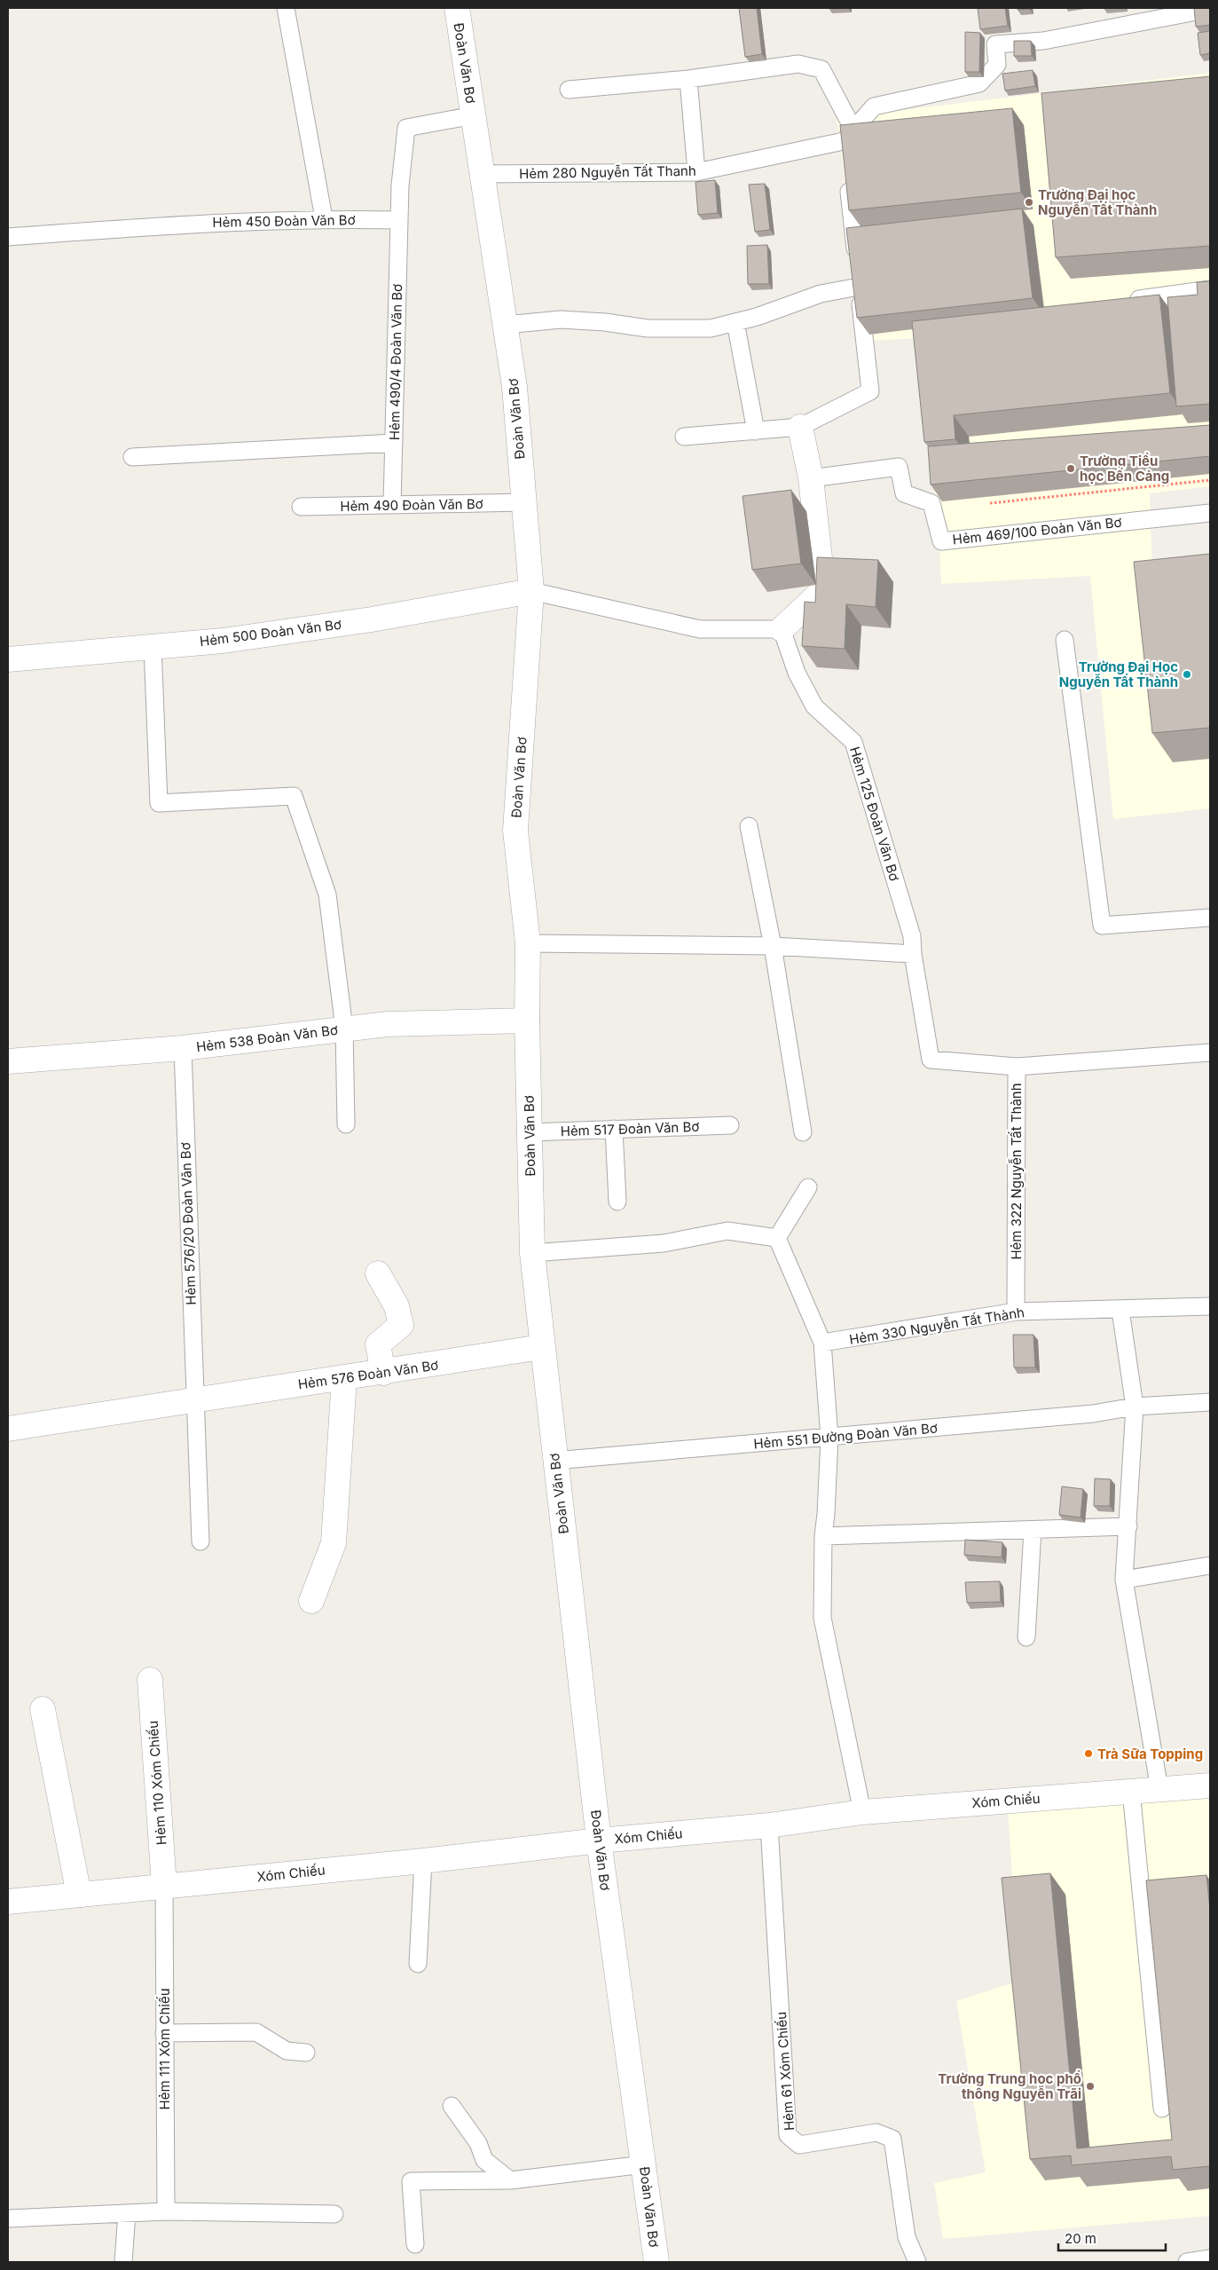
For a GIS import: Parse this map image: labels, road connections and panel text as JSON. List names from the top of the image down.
{
  "streets": {
    "street": [
      "Đoàn Văn Bơ",
      "Hẻm 500 Đoàn Văn Bơ",
      "Hẻm 538 Đoàn Văn Bơ",
      "Hẻm 576 Đoàn Văn Bơ",
      "Hẻm 110 Xóm Chiếu",
      "Xóm Chiếu"
    ],
    "lane": [
      "Hẻm 280 Nguyễn Tất Thanh",
      "Hẻm 450 Đoàn Văn Bơ",
      "Hẻm 490/4 Đoàn Văn Bơ",
      "Hẻm 490 Đoàn Văn Bơ",
      "Hẻm 469/100 Đoàn Văn Bơ",
      "Hẻm 125 Đoàn Văn Bơ",
      "Hẻm 517 Đoàn Văn Bơ",
      "Hẻm 322 Nguyễn Tất Thành",
      "Hẻm 576/20 Đoàn Văn Bơ",
      "Hẻm 330 Nguyễn Tất Thành",
      "Hẻm 551 Đường Đoàn Văn Bơ",
      "Hẻm 111 Xóm Chiếu",
      "Hẻm 61 Xóm Chiếu"
    ]
  },
  "crossings": [
    ["Đoàn Văn Bơ", "Hẻm 280 Nguyễn Tất Thanh"],
    ["Đoàn Văn Bơ", "Hẻm 490 Đoàn Văn Bơ"],
    ["Đoàn Văn Bơ", "Hẻm 500 Đoàn Văn Bơ"],
    ["Đoàn Văn Bơ", "Hẻm 538 Đoàn Văn Bơ"],
    ["Đoàn Văn Bơ", "Hẻm 517 Đoàn Văn Bơ"],
    ["Đoàn Văn Bơ", "Hẻm 576 Đoàn Văn Bơ"],
    ["Đoàn Văn Bơ", "Hẻm 551 Đường Đoàn Văn Bơ"],
    ["Đoàn Văn Bơ", "Xóm Chiếu"],
    ["Hẻm 450 Đoàn Văn Bơ", "Hẻm 490/4 Đoàn Văn Bơ"],
    ["Hẻm 490/4 Đoàn Văn Bơ", "Hẻm 490 Đoàn Văn Bơ"],
    ["Hẻm 125 Đoàn Văn Bơ", "Hẻm 322 Nguyễn Tất Thành"],
    ["Hẻm 538 Đoàn Văn Bơ", "Hẻm 576/20 Đoàn Văn Bơ"],
    ["Hẻm 322 Nguyễn Tất Thành", "Hẻm 330 Nguyễn Tất Thành"],
    ["Hẻm 576/20 Đoàn Văn Bơ", "Hẻm 576 Đoàn Văn Bơ"],
    ["Hẻm 110 Xóm Chiếu", "Xóm Chiếu"],
    ["Hẻm 110 Xóm Chiếu", "Hẻm 111 Xóm Chiếu"],
    ["Xóm Chiếu", "Hẻm 111 Xóm Chiếu"],
    ["Xóm Chiếu", "Hẻm 61 Xóm Chiếu"]
  ],
  "places": [
    "Trường Đại học Nguyễn Tất Thành",
    "Trường Tiểu học Bến Cảng",
    "Trường Đại Học Nguyễn Tất Thành",
    "Trà Sữa Topping",
    "Trường Trung học phổ thông Nguyễn Trãi"
  ],
  "scale_bar": "20 m"
}
